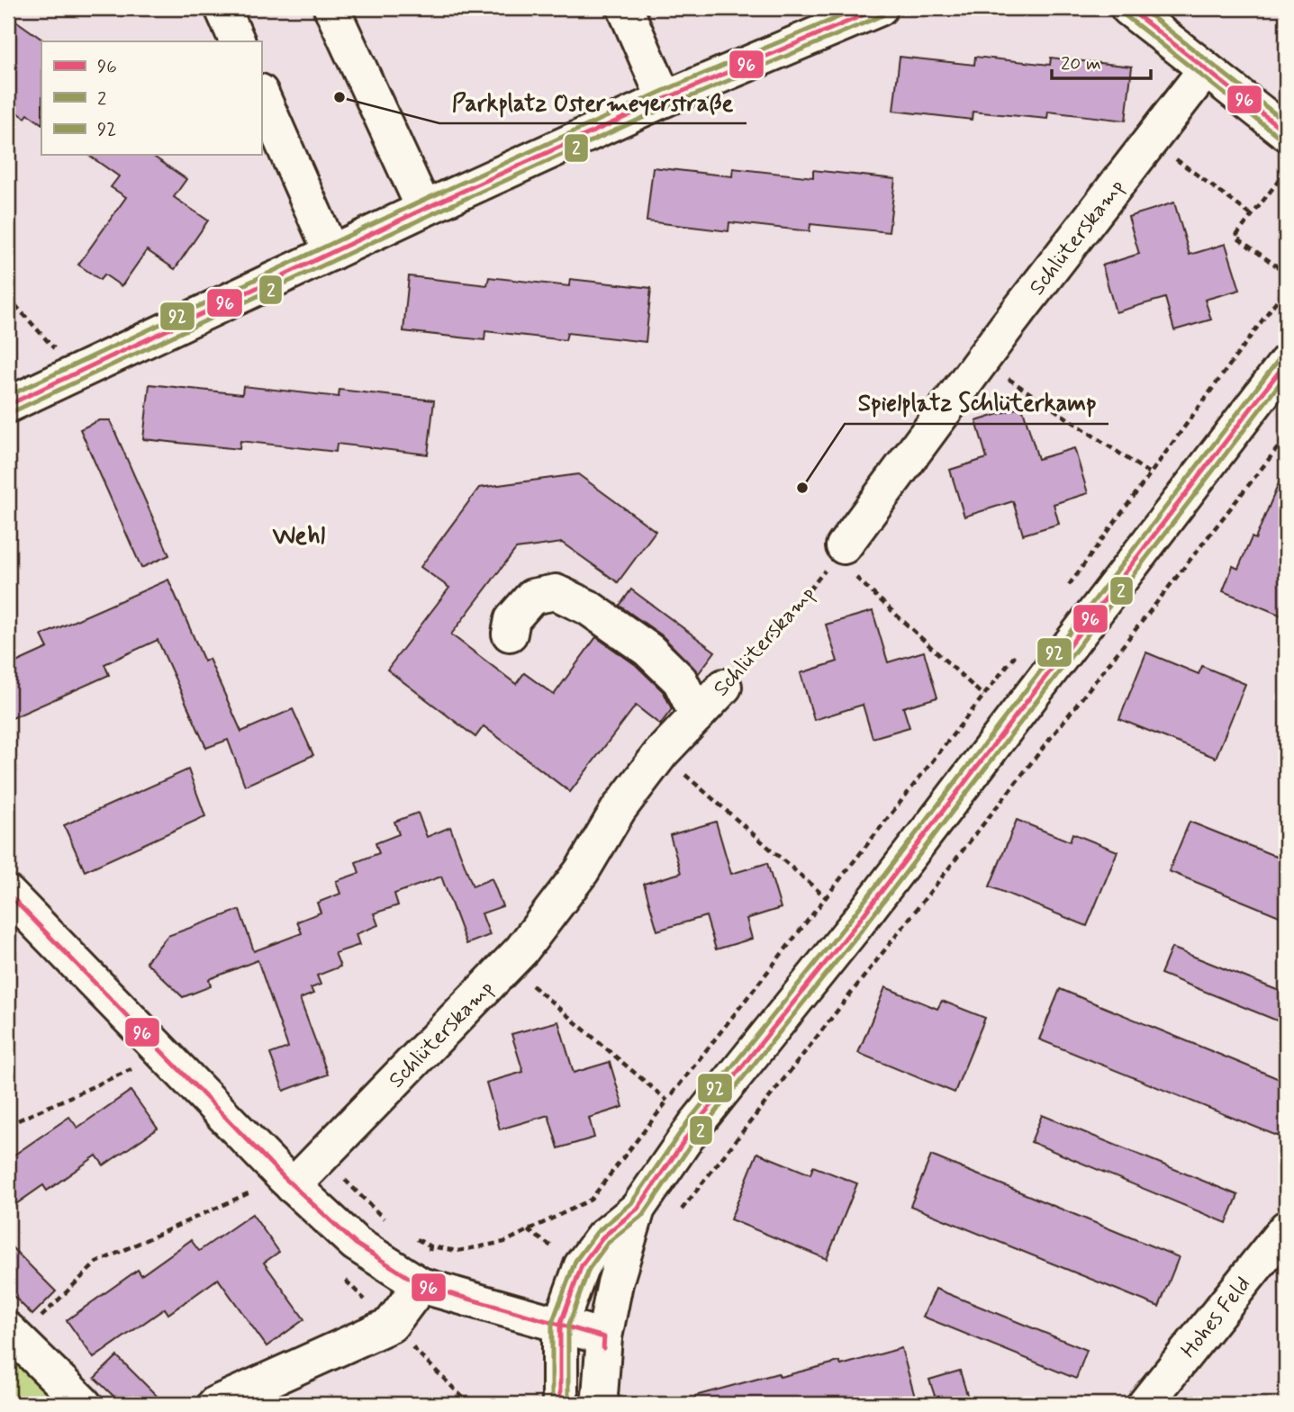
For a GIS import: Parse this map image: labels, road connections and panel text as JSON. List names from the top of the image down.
{
  "streets": {
    "street": ["Schlüterskamp", "Hohes Feld"]
  },
  "districts": ["Wehl"],
  "places": ["Parkplatz Ostermeyerstraße", "Spielplatz Schlüterkamp"],
  "lines": ["transit line 96", "transit line 92", "transit line 2"],
  "legend": ["96", "2", "92"],
  "scale_bar": "20 m"
}
